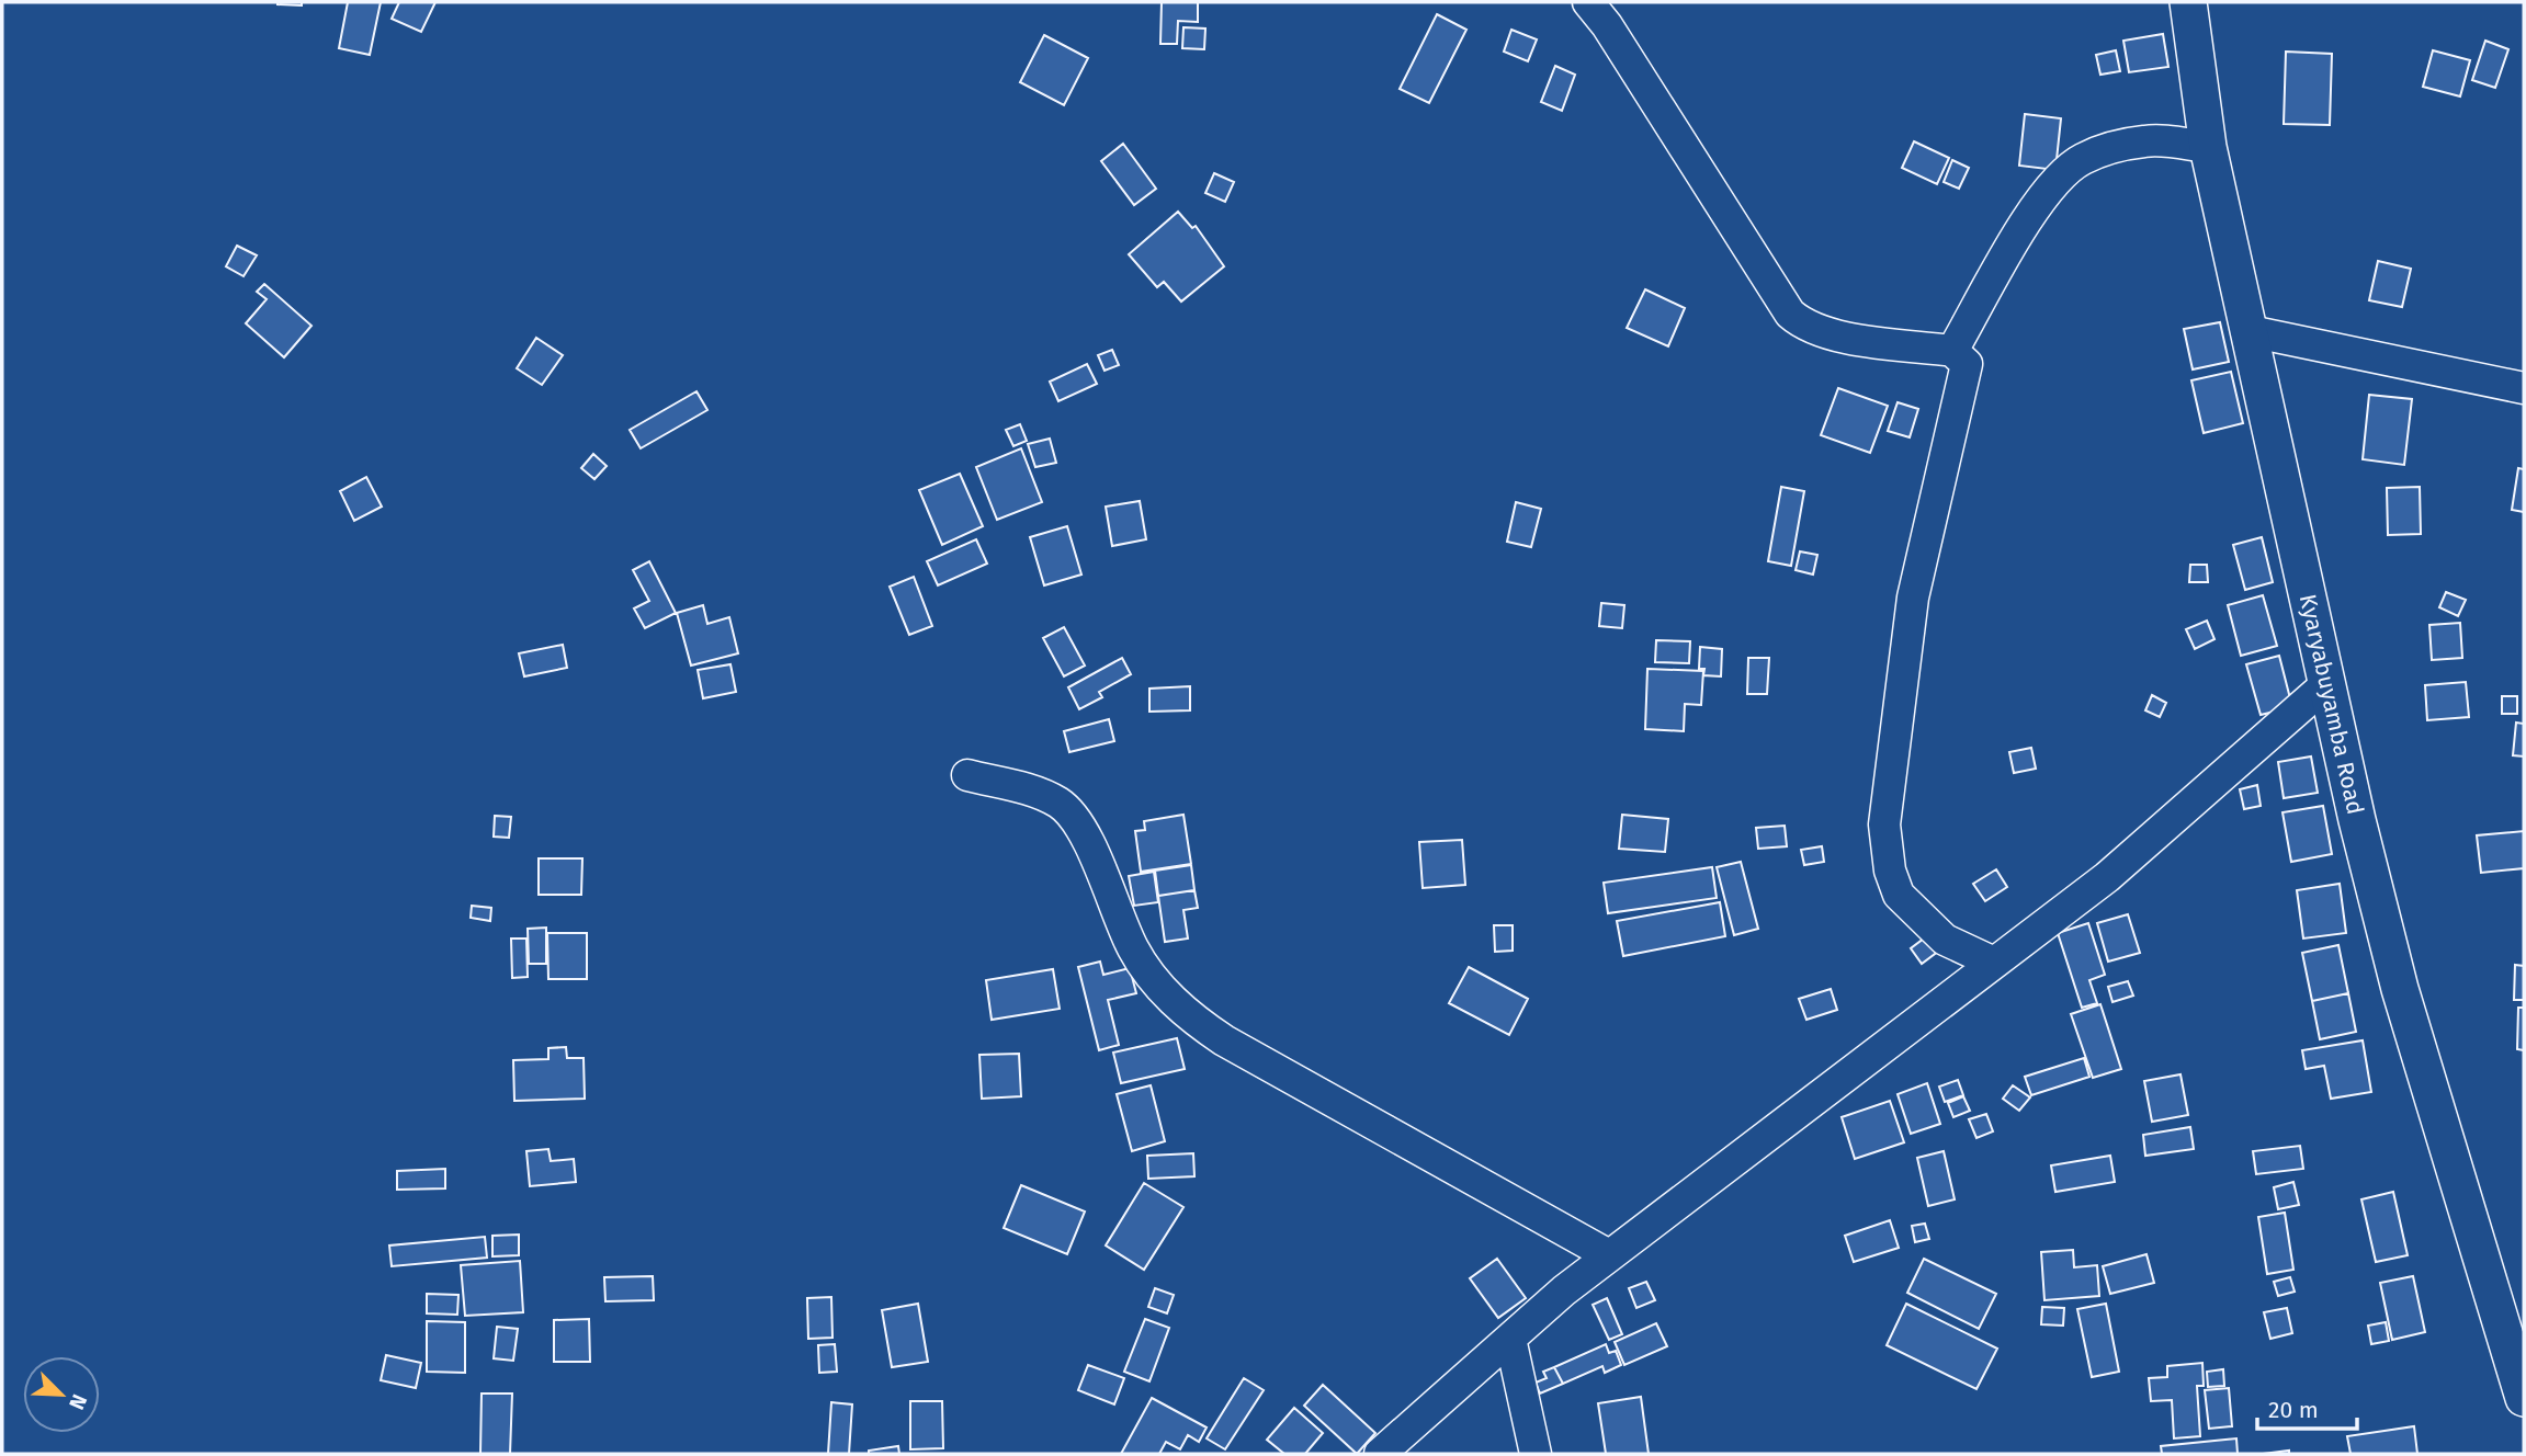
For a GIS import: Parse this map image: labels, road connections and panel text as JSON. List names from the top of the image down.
{
  "streets": {
    "street": ["Kyaryabuyamba Road"]
  },
  "scale_bar": "20 m",
  "north": "bottom right"
}
